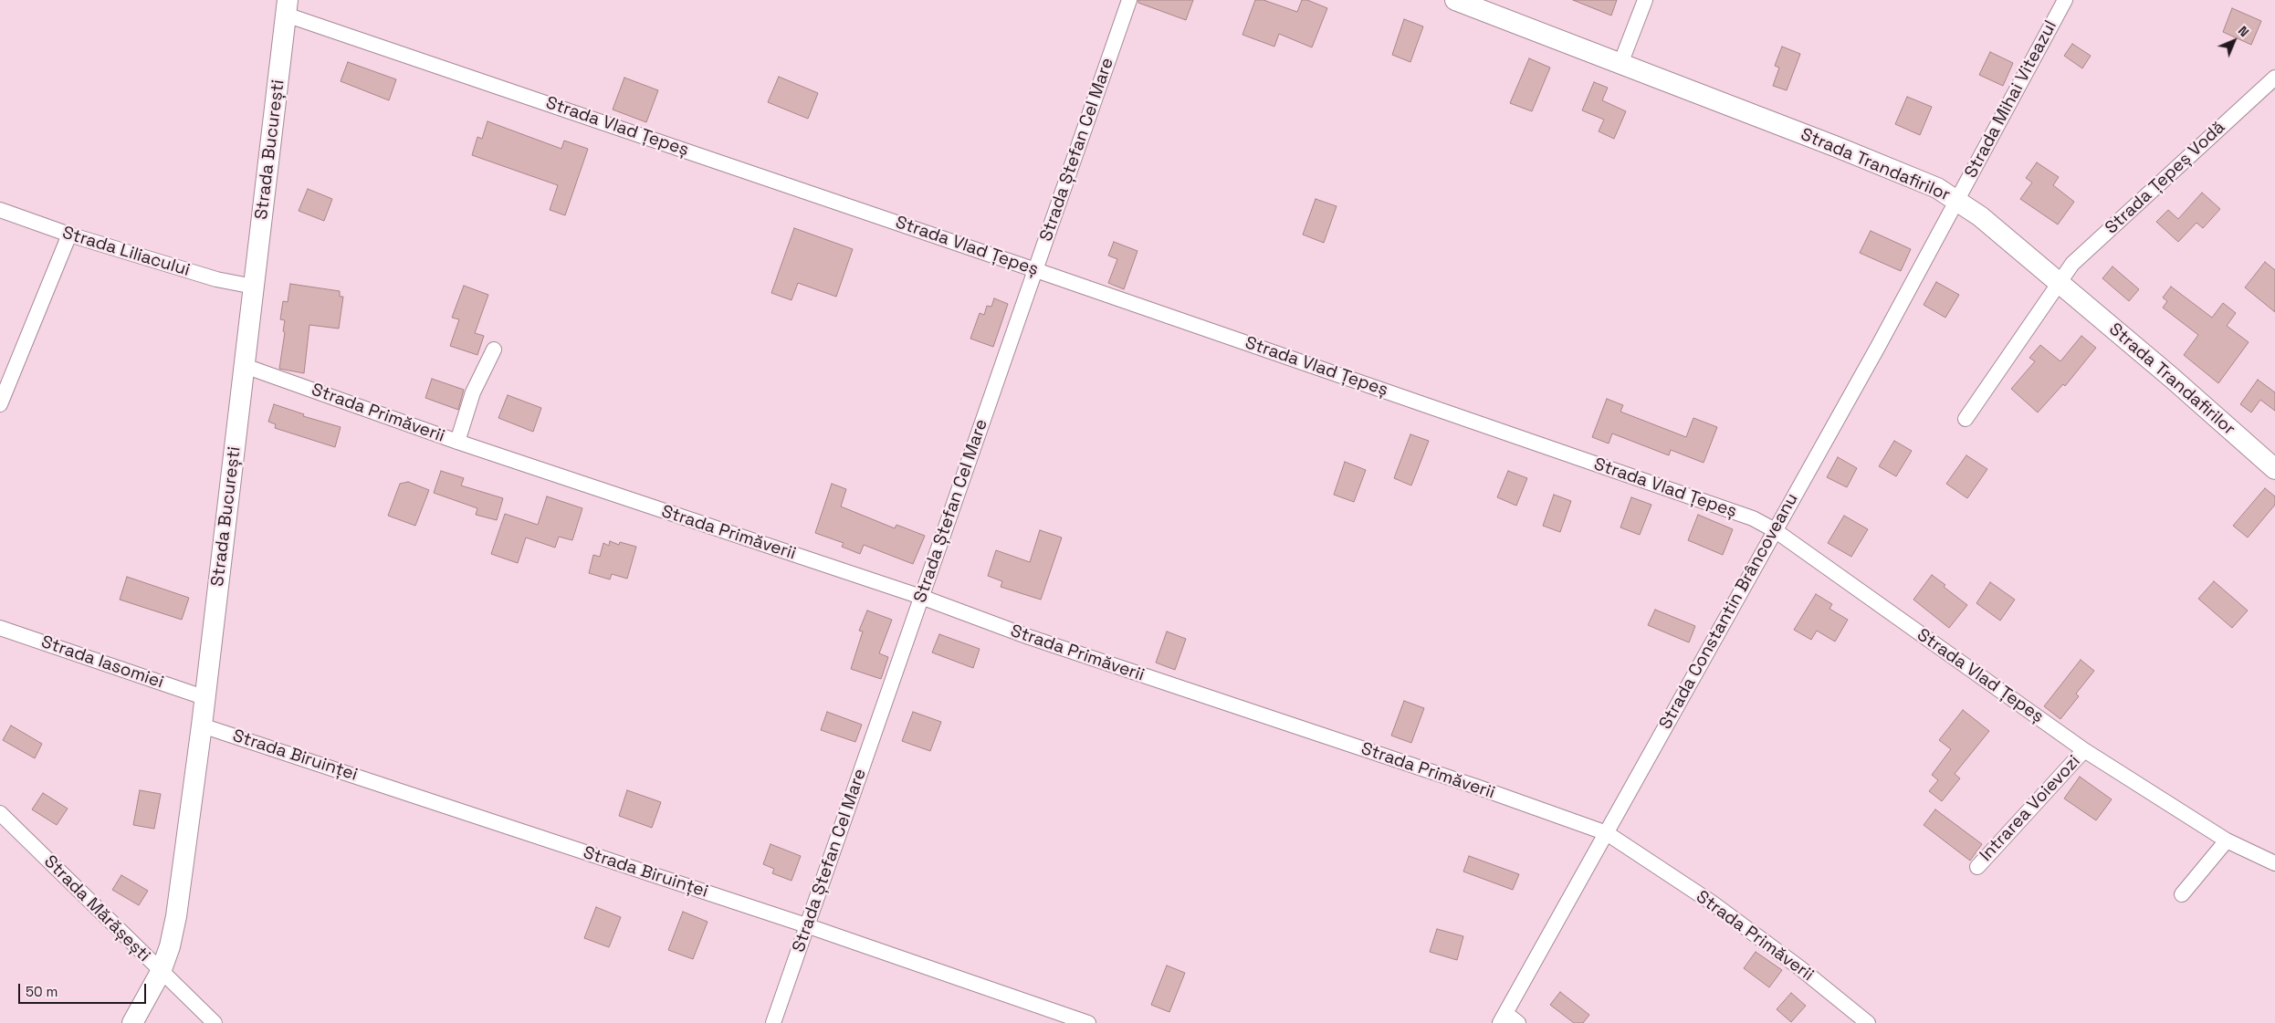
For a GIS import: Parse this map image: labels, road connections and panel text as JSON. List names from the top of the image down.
{
  "streets": {
    "main road": ["Strada București", "Strada Trandafirilor"],
    "street": [
      "Strada Mihai Viteazul",
      "Strada Vlad Țepeș",
      "Strada Ștefan Cel Mare",
      "Strada Țepeș Vodă",
      "Strada Liliacului",
      "Strada Primăverii",
      "Strada Constantin Brâncoveanu",
      "Strada Iasomiei",
      "Strada Biruinței",
      "Intrarea Voievozi",
      "Strada Mărășești"
    ]
  },
  "crossings": [
    ["Strada Mihai Viteazul", "Strada Trandafirilor"],
    ["Strada Mihai Viteazul", "Strada Constantin Brâncoveanu"],
    ["Strada Vlad Țepeș", "Strada București"],
    ["Strada Vlad Țepeș", "Strada Ștefan Cel Mare"],
    ["Strada Vlad Țepeș", "Strada Constantin Brâncoveanu"],
    ["Strada Vlad Țepeș", "Intrarea Voievozi"],
    ["Strada București", "Strada Liliacului"],
    ["Strada București", "Strada Primăverii"],
    ["Strada București", "Strada Iasomiei"],
    ["Strada București", "Strada Biruinței"],
    ["Strada București", "Strada Mărășești"],
    ["Strada Ștefan Cel Mare", "Strada Primăverii"],
    ["Strada Ștefan Cel Mare", "Strada Biruinței"],
    ["Strada Trandafirilor", "Strada Țepeș Vodă"],
    ["Strada Trandafirilor", "Strada Constantin Brâncoveanu"],
    ["Strada Primăverii", "Strada Constantin Brâncoveanu"]
  ],
  "scale_bar": "50 m",
  "north": "top right"
}
